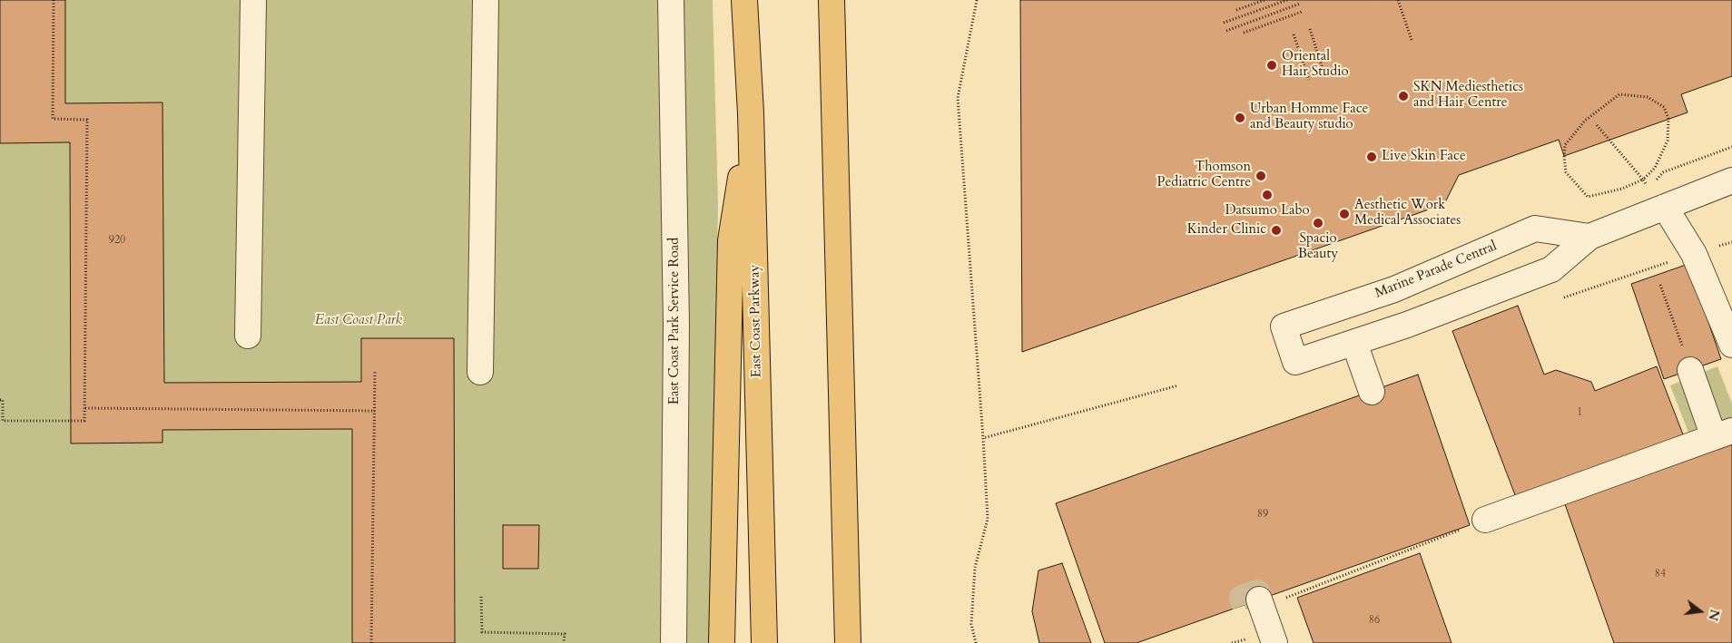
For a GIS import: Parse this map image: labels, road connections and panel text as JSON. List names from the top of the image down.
{
  "streets": {
    "highway": ["East Coast Parkway"],
    "street": ["Marine Parade Central", "East Coast Park Service Road"]
  },
  "parks": ["East Coast Park"],
  "places": [
    "Oriental Hair Studio",
    "SKN Mediesthetics and Hair Centre",
    "Urban Homme Face and Beauty studio",
    "Live Skin Face",
    "Thomson Pediatric Centre",
    "Datsumo Labo",
    "Aesthetic Work Medical Associates",
    "Spacio Beauty",
    "Kinder Clinic"
  ],
  "house_numbers": [
    "920",
    "1",
    "89",
    "84",
    "86"
  ],
  "north": "right"
}
